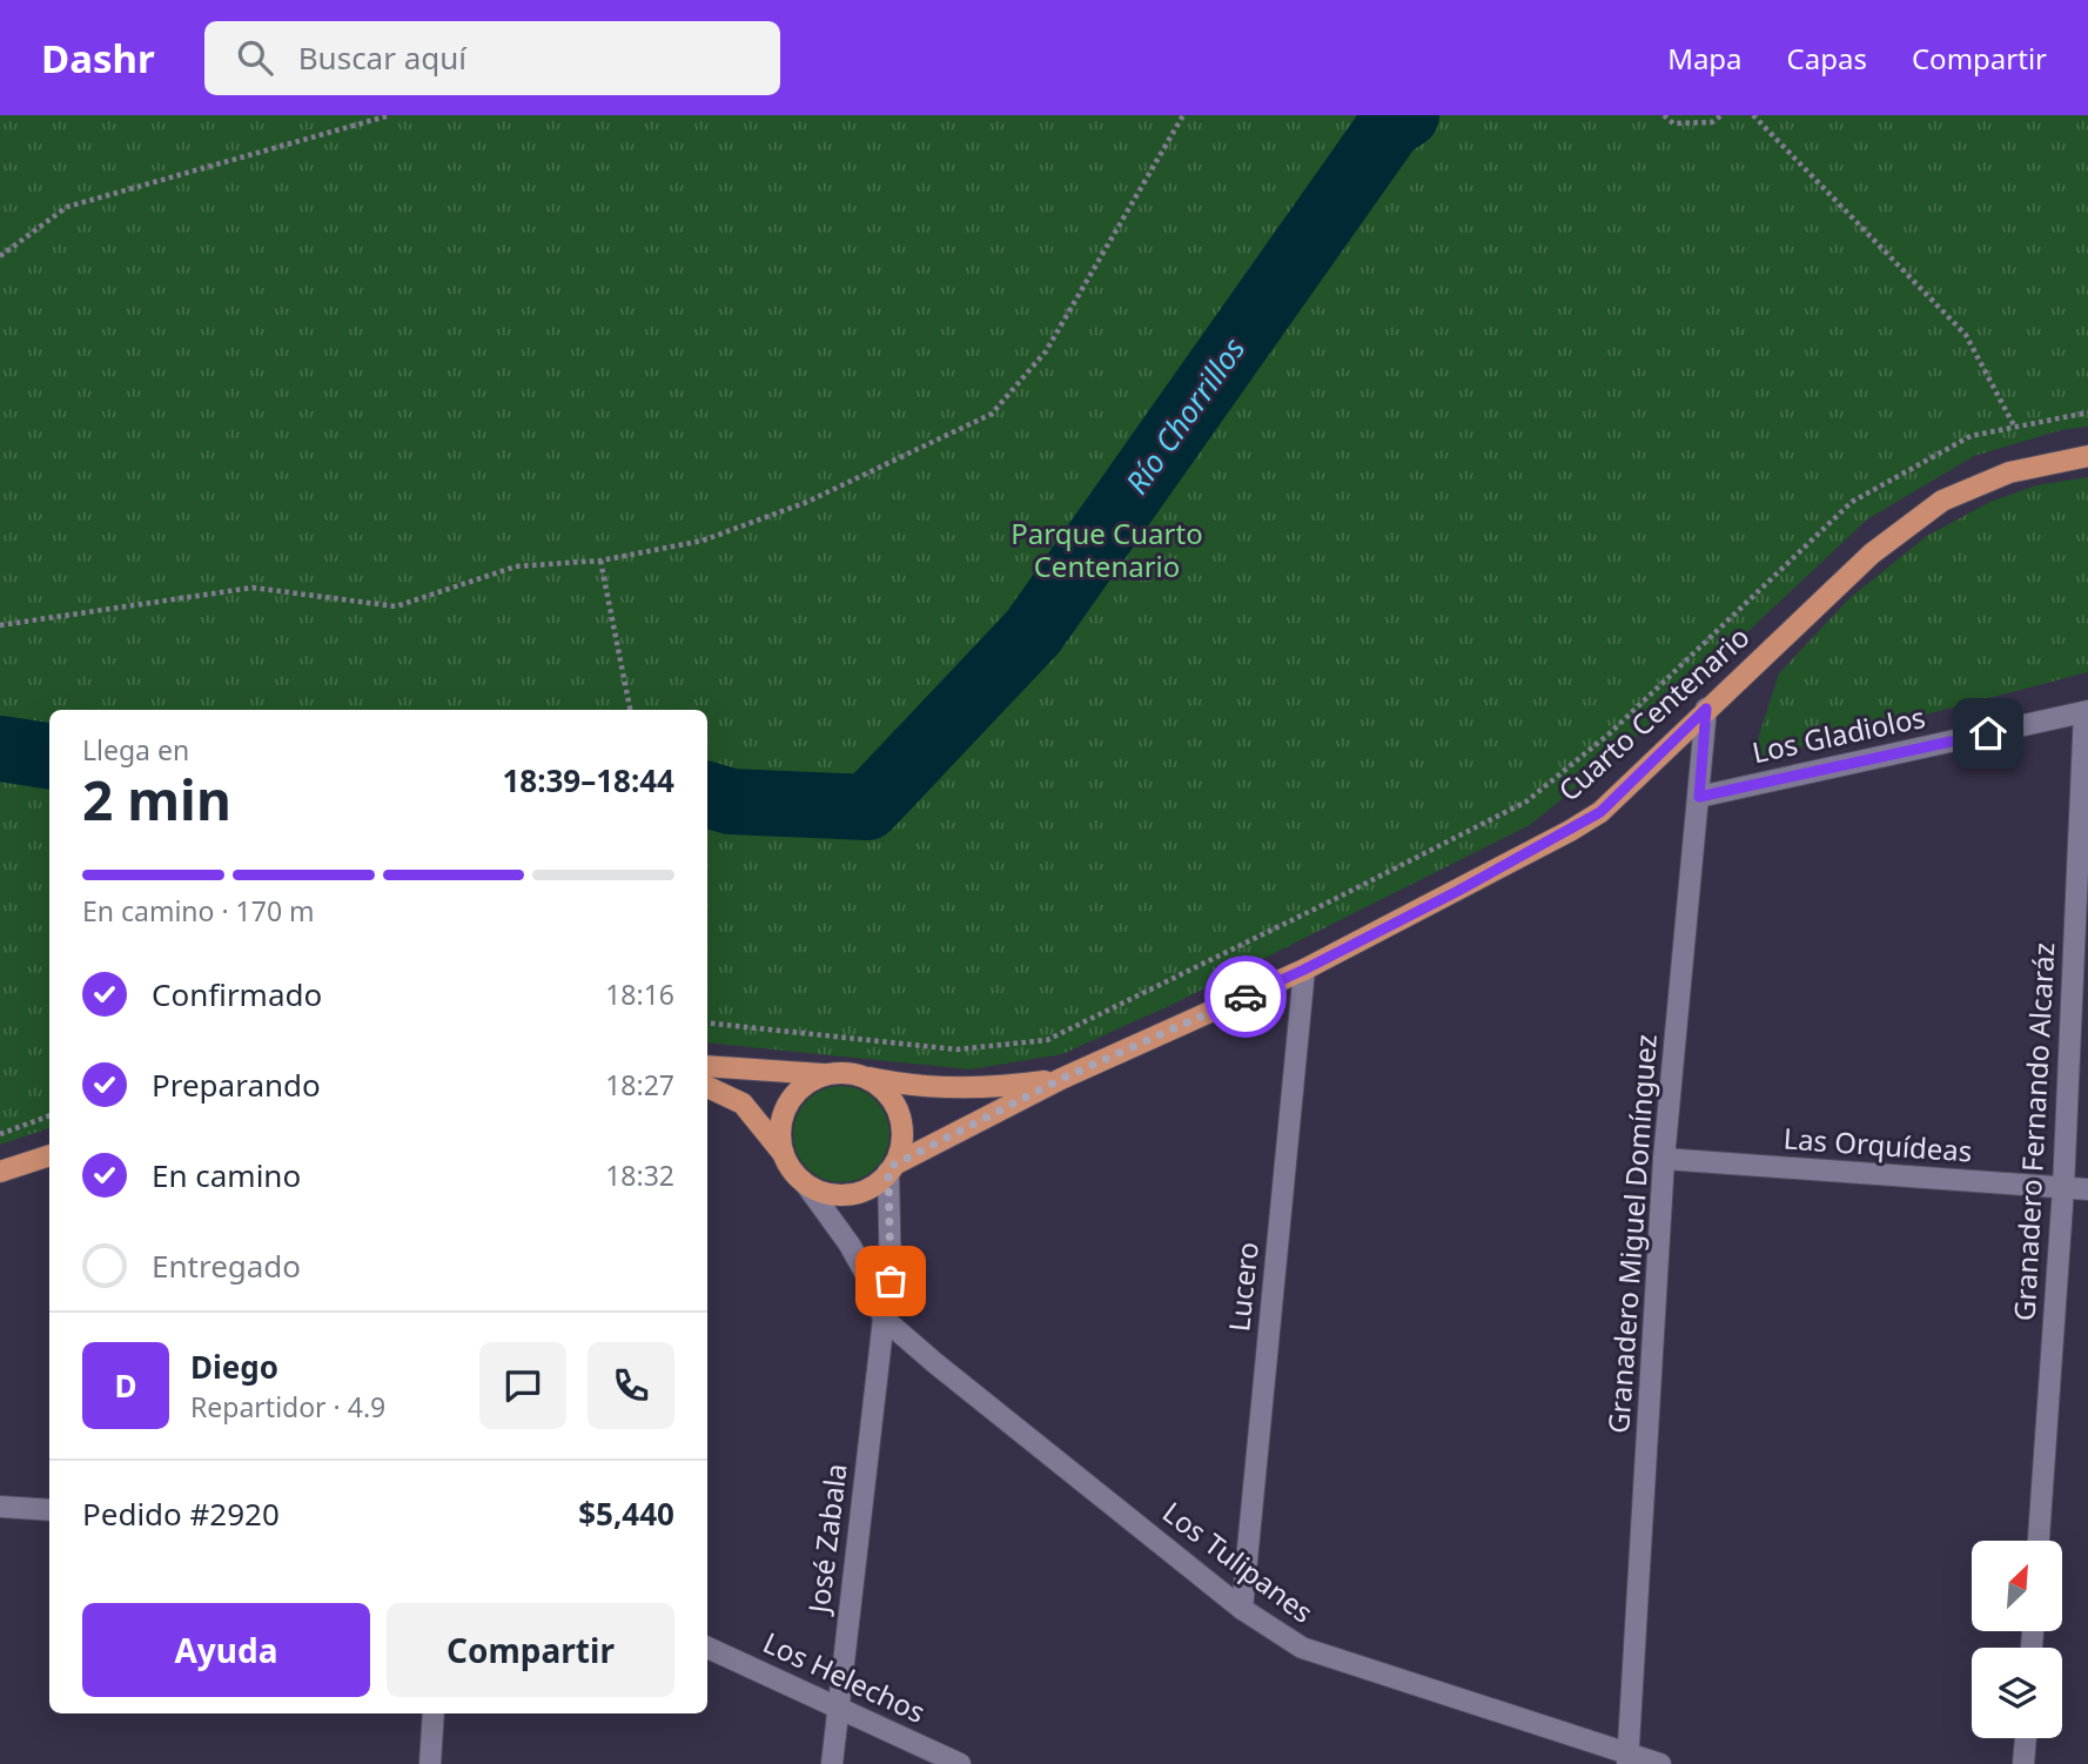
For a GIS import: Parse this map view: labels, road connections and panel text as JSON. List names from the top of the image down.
{
  "streets": {
    "main road": ["Cuarto Centenario"],
    "street": [
      "Los Gladiolos",
      "Granadero Fernando Alcaráz",
      "Las Orquídeas",
      "Granadero Miguel Domínguez",
      "Lucero",
      "José Zabala",
      "Los Tulipanes",
      "Los Helechos"
    ]
  },
  "crossings": [
    ["Cuarto Centenario", "Granadero Miguel Domínguez"],
    ["Cuarto Centenario", "Lucero"],
    ["Cuarto Centenario", "José Zabala"],
    ["Los Gladiolos", "Granadero Fernando Alcaráz"],
    ["Los Gladiolos", "Granadero Miguel Domínguez"],
    ["Granadero Fernando Alcaráz", "Las Orquídeas"],
    ["Las Orquídeas", "Granadero Miguel Domínguez"],
    ["Granadero Miguel Domínguez", "Los Tulipanes"],
    ["Lucero", "Los Tulipanes"],
    ["José Zabala", "Los Tulipanes"],
    ["José Zabala", "Los Helechos"]
  ],
  "water": ["Río Chorrillos"],
  "parks": ["Parque Cuarto Centenario"],
  "north": "top right",
  "page": {
    "header": "Dashr",
    "search": "Buscar aquí",
    "nav": ["Mapa", "Capas", "Compartir"],
    "heading": ["2 min", "Llega en", "18:39–18:44"],
    "panel": [
      "Diego",
      "Repartidor · 4.9",
      "Pedido #2920",
      "$5,440"
    ],
    "bar": "En camino · 170 m",
    "list": [
      ["Confirmado", "18:16"],
      ["Preparando", "18:27"],
      ["En camino", "18:32"],
      "Entregado"
    ],
    "round": "D",
    "buttons": ["Ayuda", "Compartir"]
  }
}
